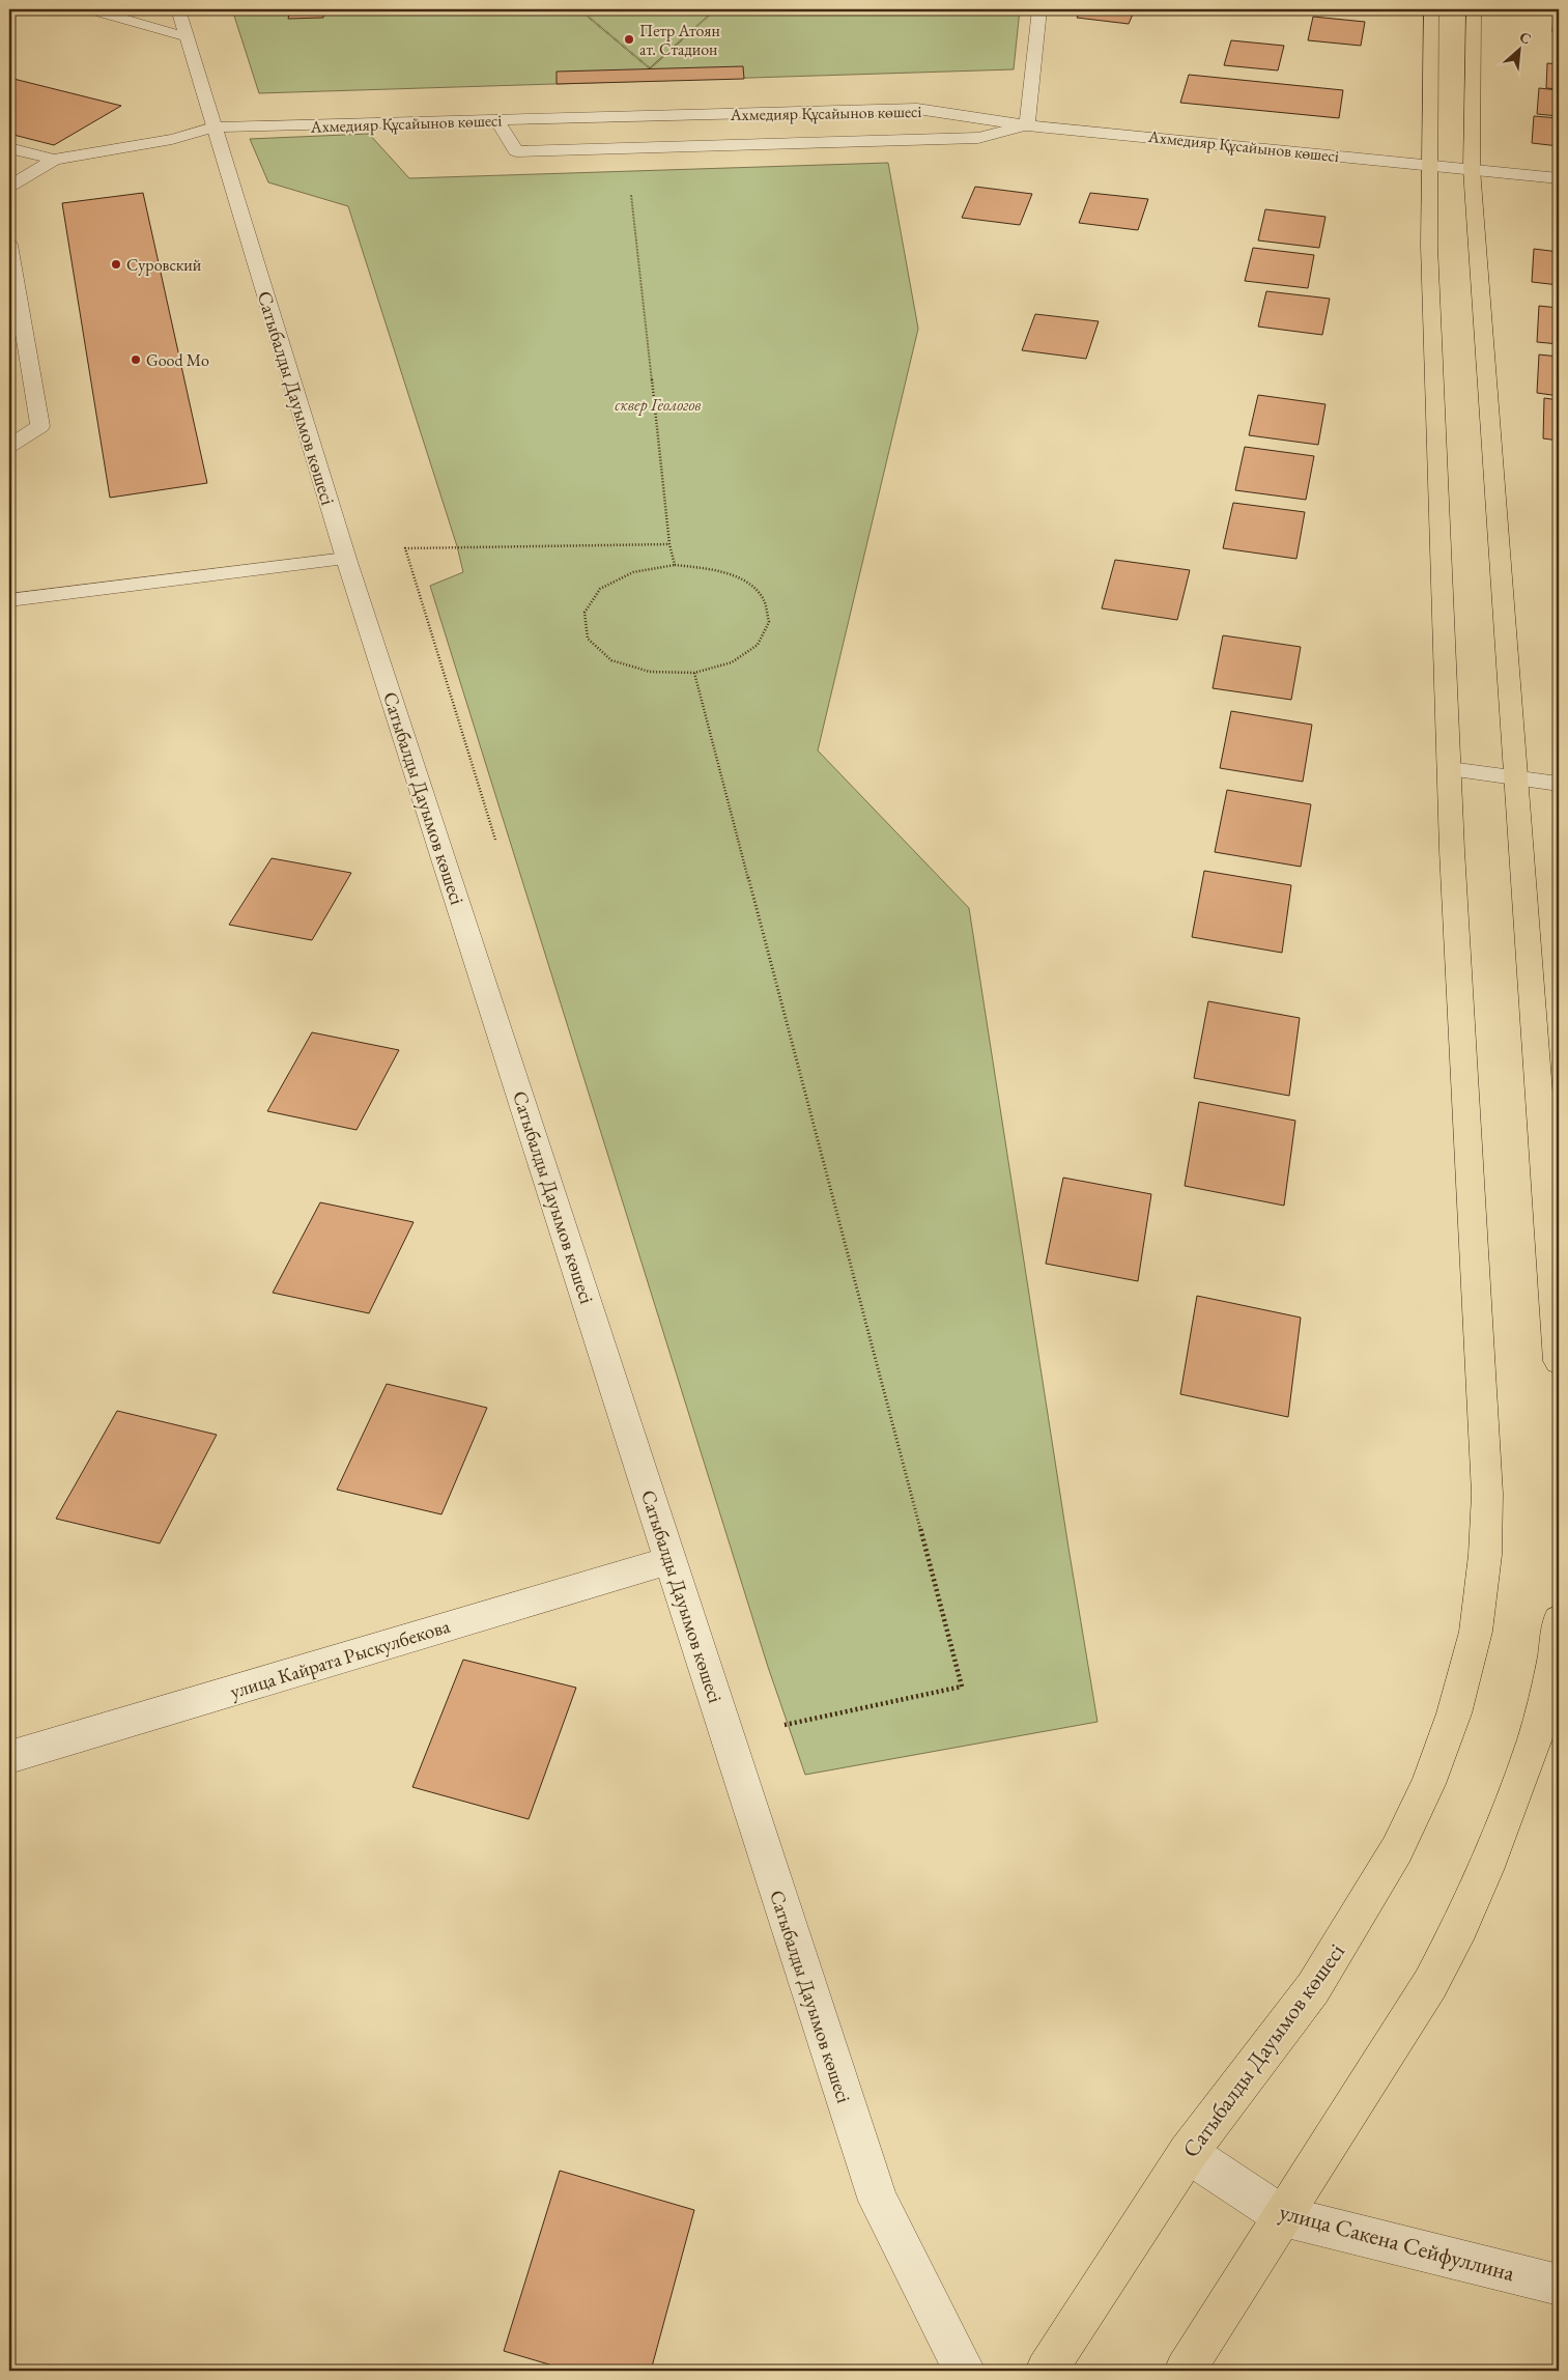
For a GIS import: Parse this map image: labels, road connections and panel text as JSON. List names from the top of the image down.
{
  "streets": {
    "main road": ["Сатыбалды Дауымов көшесі"],
    "street": ["Ахмедияр Құсайынов көшесі", "улица Кайрата Рыскулбекова", "улица Сакена Сейфуллина"]
  },
  "crossings": [
    ["Ахмедияр Құсайынов көшесі", "Сатыбалды Дауымов көшесі"],
    ["Сатыбалды Дауымов көшесі", "улица Кайрата Рыскулбекова"],
    ["Сатыбалды Дауымов көшесі", "улица Сакена Сейфуллина"]
  ],
  "parks": ["сквер Геологов"],
  "places": ["Петр Атоян ат. Стадион", "Суровский", "Good Mo"],
  "north": "top right"
}
